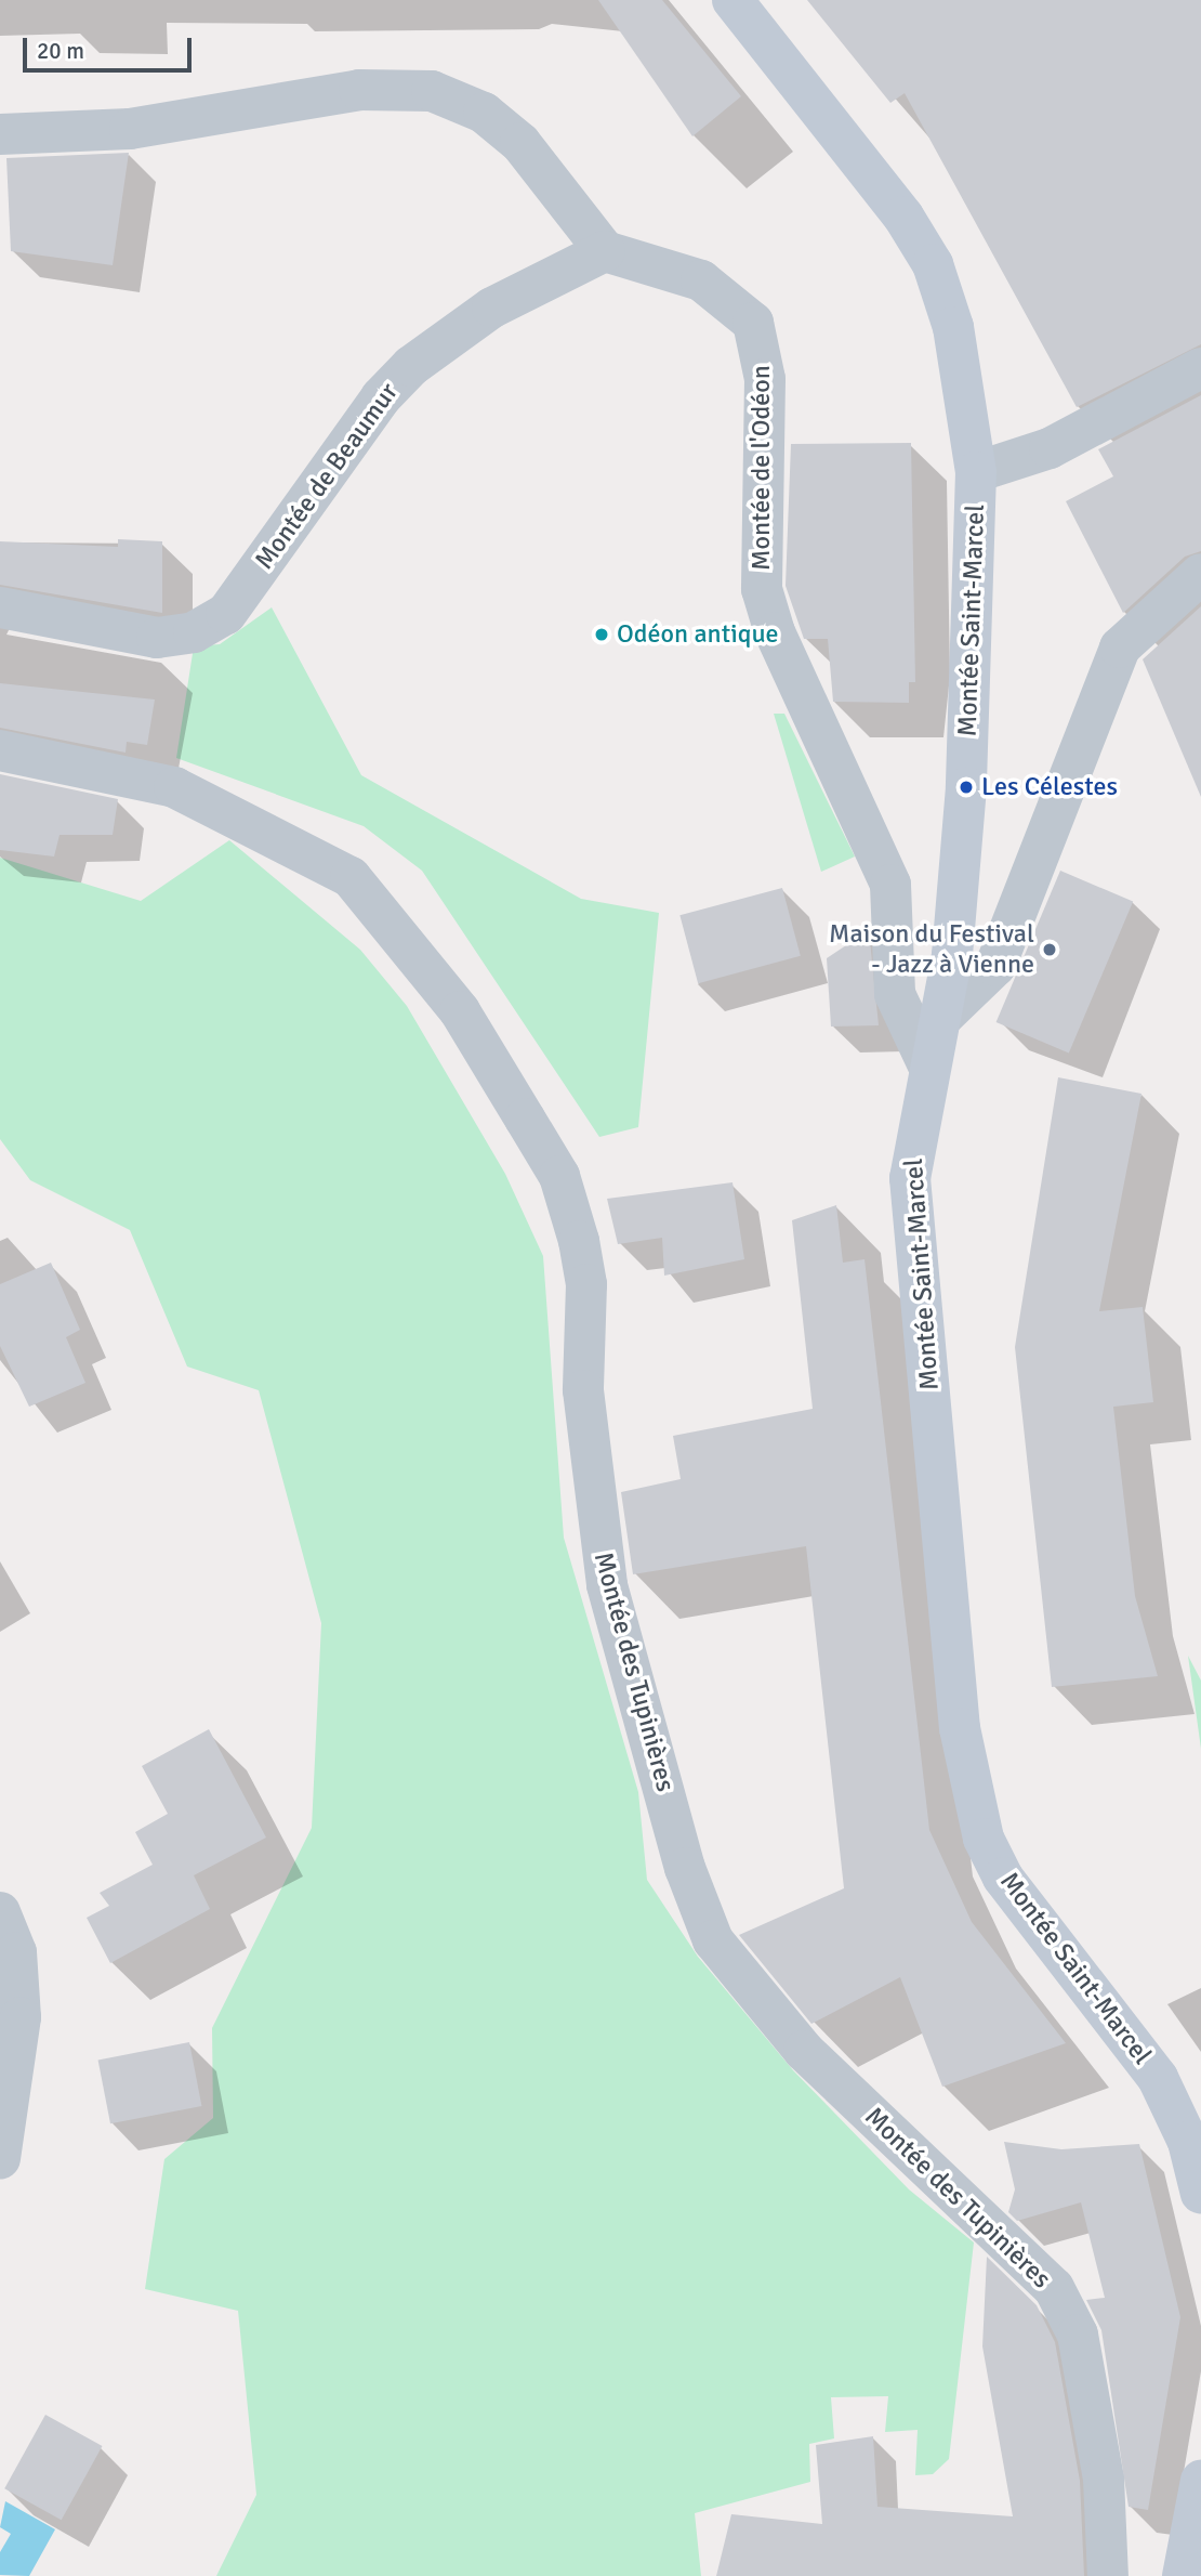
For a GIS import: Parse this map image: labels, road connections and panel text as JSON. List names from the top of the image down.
{
  "streets": {
    "main road": ["Montée Saint-Marcel"],
    "street": ["Montée de l'Odéon", "Montée de Beaumur", "Montée des Tupinières"]
  },
  "crossings": [
    ["Montée de l'Odéon", "Montée de Beaumur"],
    ["Montée de l'Odéon", "Montée Saint-Marcel"]
  ],
  "places": ["Odéon antique", "Les Célestes", "Maison du Festival - Jazz à Vienne"],
  "scale_bar": "20 m"
}
